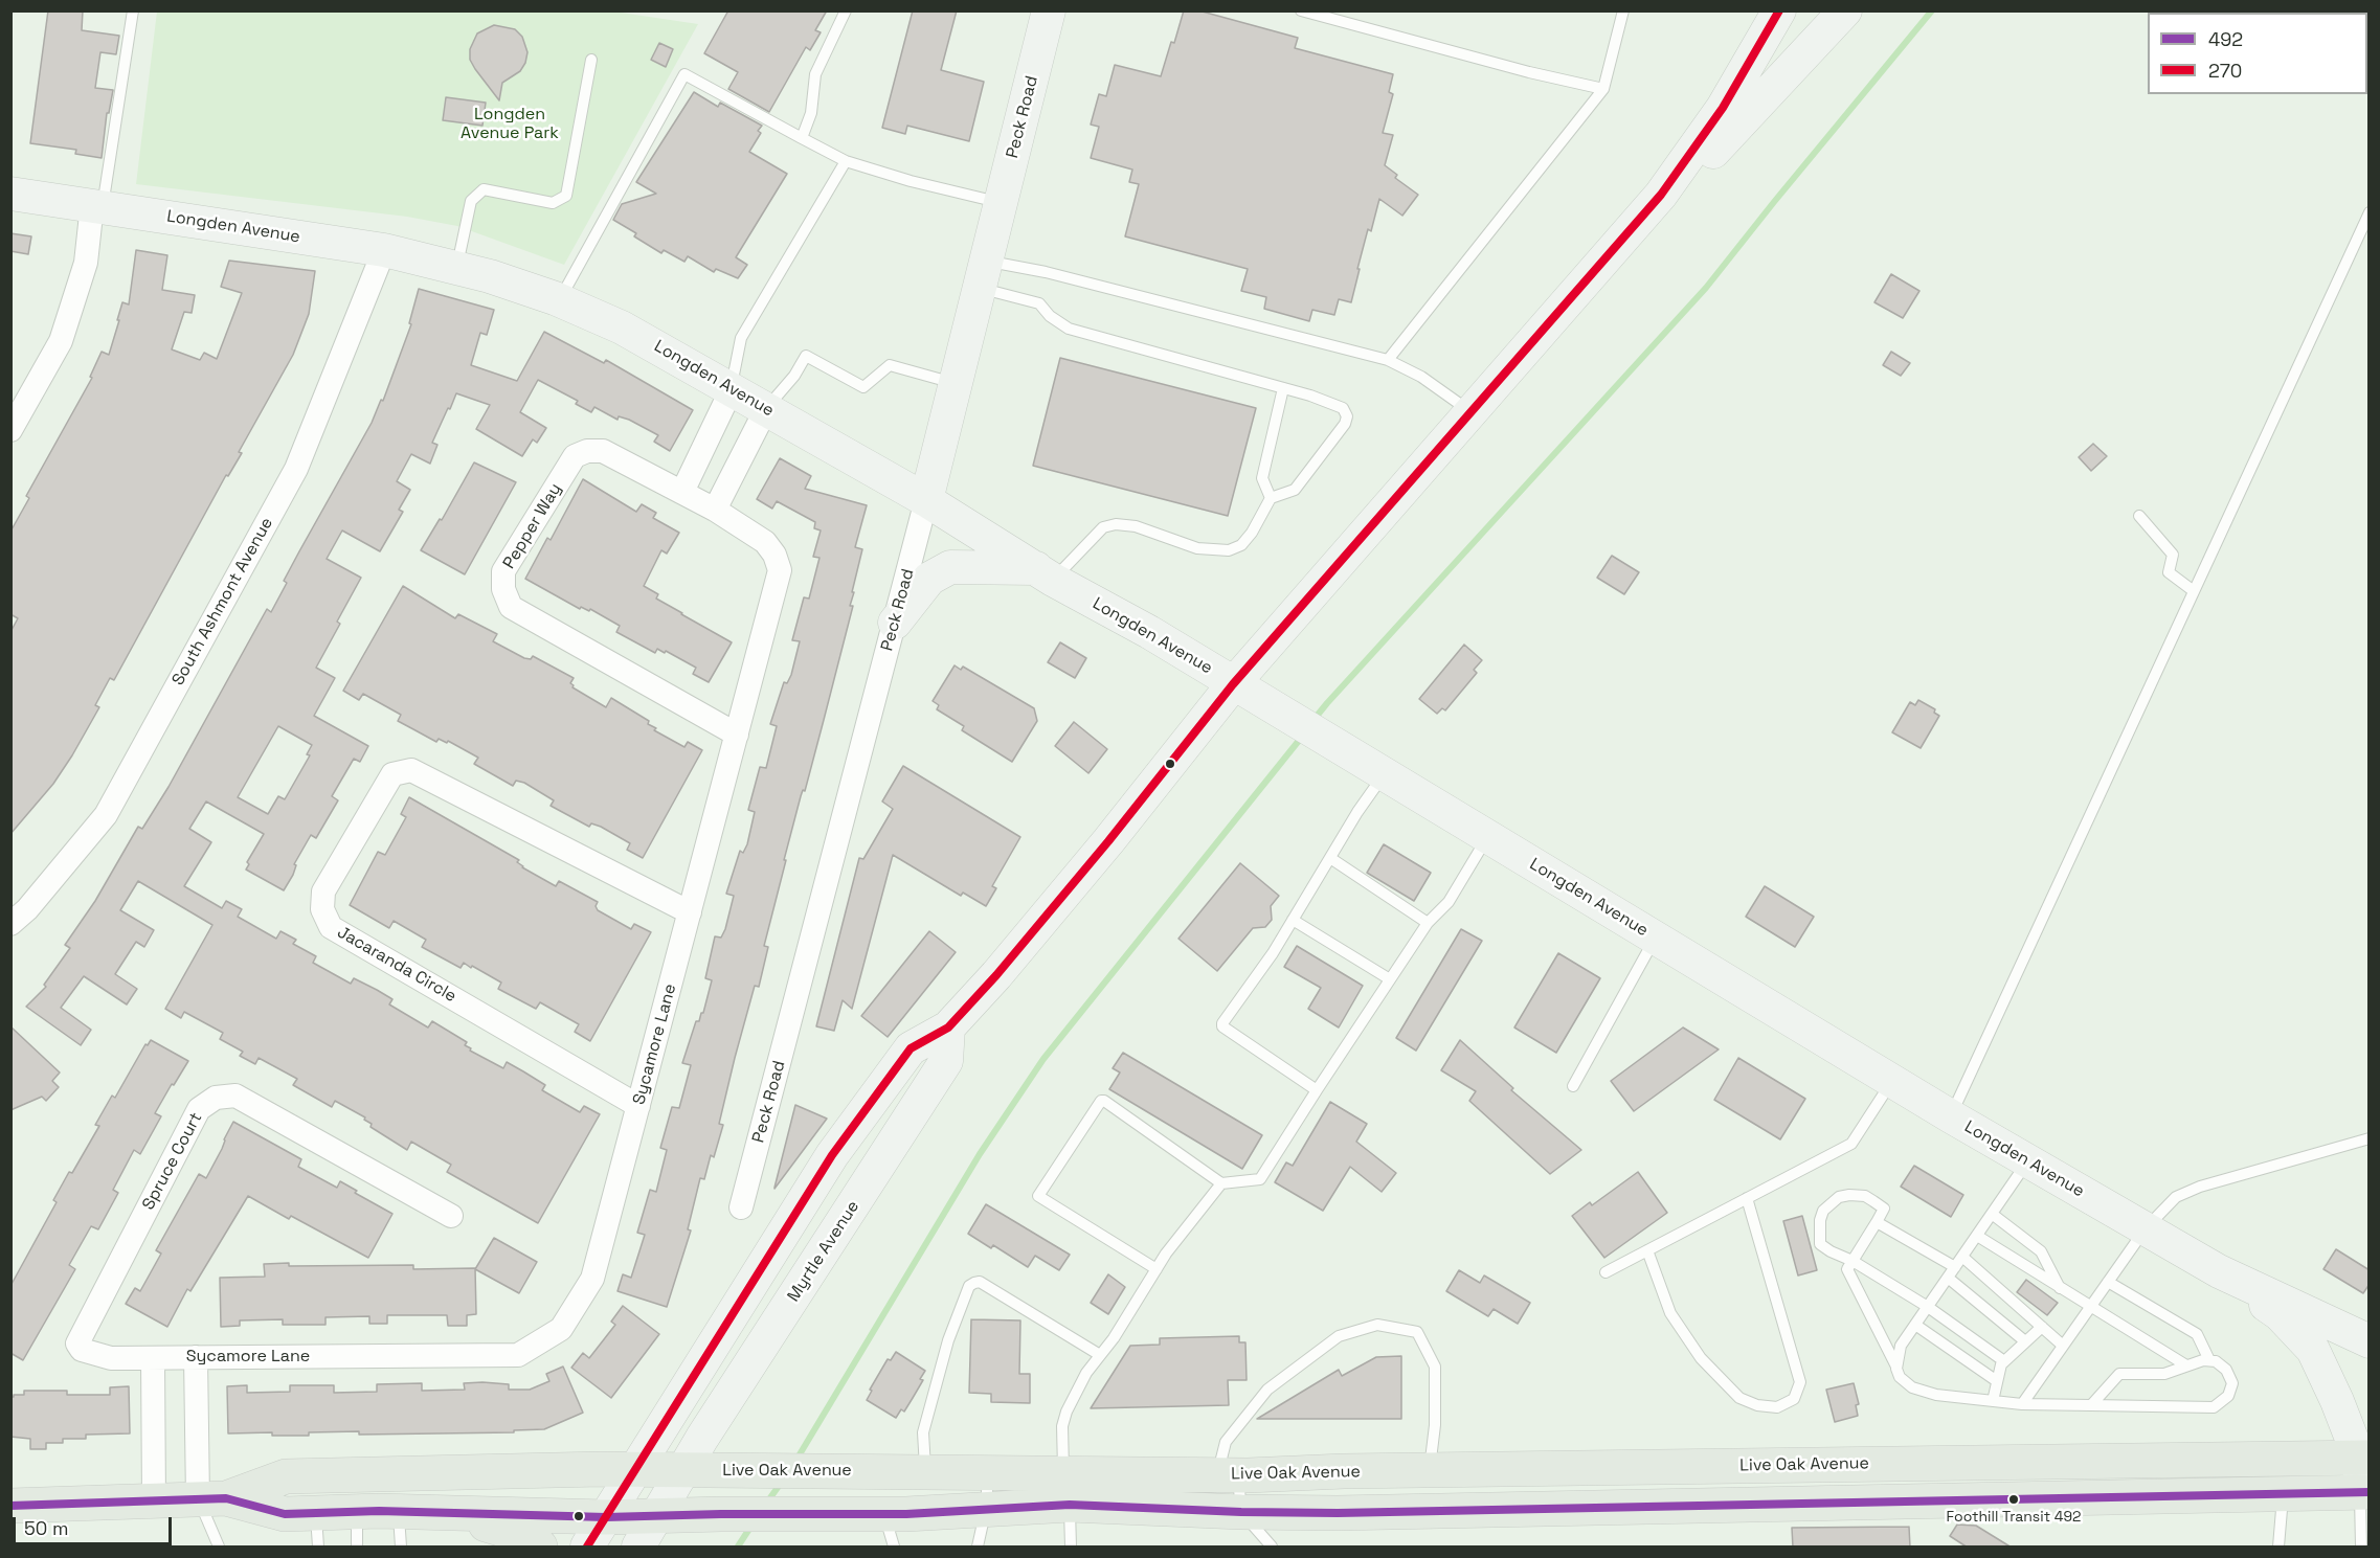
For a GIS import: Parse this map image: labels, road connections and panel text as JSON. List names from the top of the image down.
{
  "streets": {
    "main road": ["Live Oak Avenue"],
    "street": [
      "Peck Road",
      "Longden Avenue",
      "Pepper Way",
      "South Ashmont Avenue",
      "Jacaranda Circle",
      "Sycamore Lane",
      "Spruce Court",
      "Myrtle Avenue"
    ]
  },
  "crossings": [
    ["Peck Road", "Longden Avenue"],
    ["Longden Avenue", "South Ashmont Avenue"],
    ["Longden Avenue", "Live Oak Avenue"],
    ["Pepper Way", "Sycamore Lane"],
    ["Jacaranda Circle", "Sycamore Lane"],
    ["Sycamore Lane", "Spruce Court"],
    ["Myrtle Avenue", "Live Oak Avenue"]
  ],
  "parks": ["Longden Avenue Park"],
  "places": ["Foothill Transit 492"],
  "lines": ["transit line 270", "transit line 492"],
  "legend": ["492", "270"],
  "scale_bar": "50 m"
}
